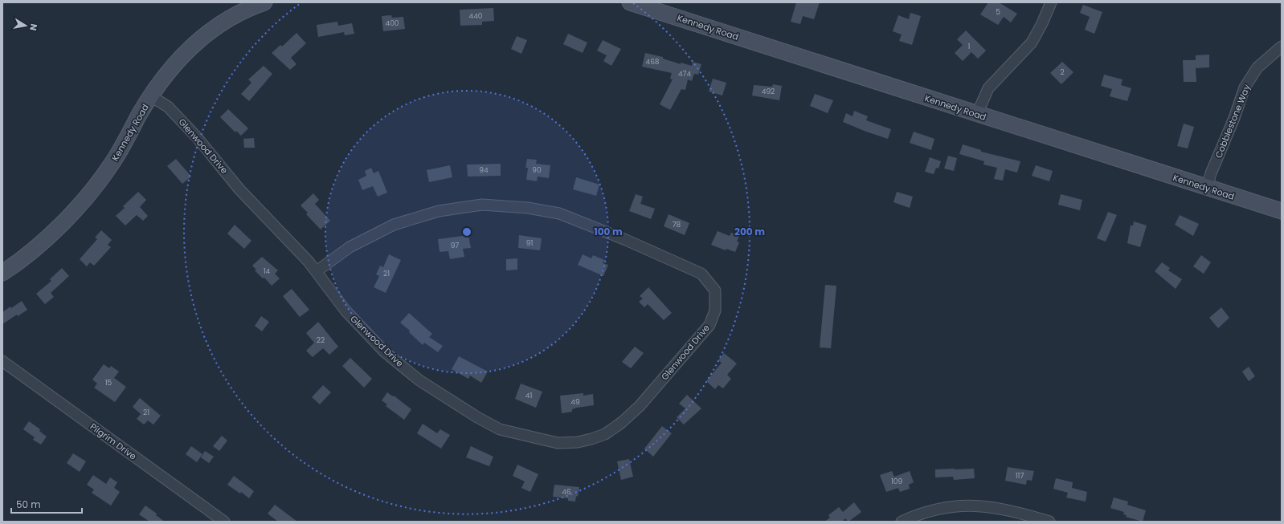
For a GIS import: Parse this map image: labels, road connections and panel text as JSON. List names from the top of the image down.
{
  "streets": {
    "street": [
      "Kennedy Road",
      "Cobblestone Way",
      "Glenwood Drive",
      "Pilgrim Drive"
    ]
  },
  "crossings": [
    ["Kennedy Road", "Cobblestone Way"],
    ["Kennedy Road", "Glenwood Drive"]
  ],
  "house_numbers": [
    "5",
    "440",
    "400",
    "1",
    "468",
    "2",
    "474",
    "492",
    "94",
    "90",
    "78",
    "91",
    "97",
    "14",
    "21",
    "22",
    "15",
    "41",
    "49",
    "21",
    "117",
    "109",
    "46"
  ],
  "scale_bar": "50 m",
  "north": "right",
  "rings": ["100 m", "200 m"]
}
